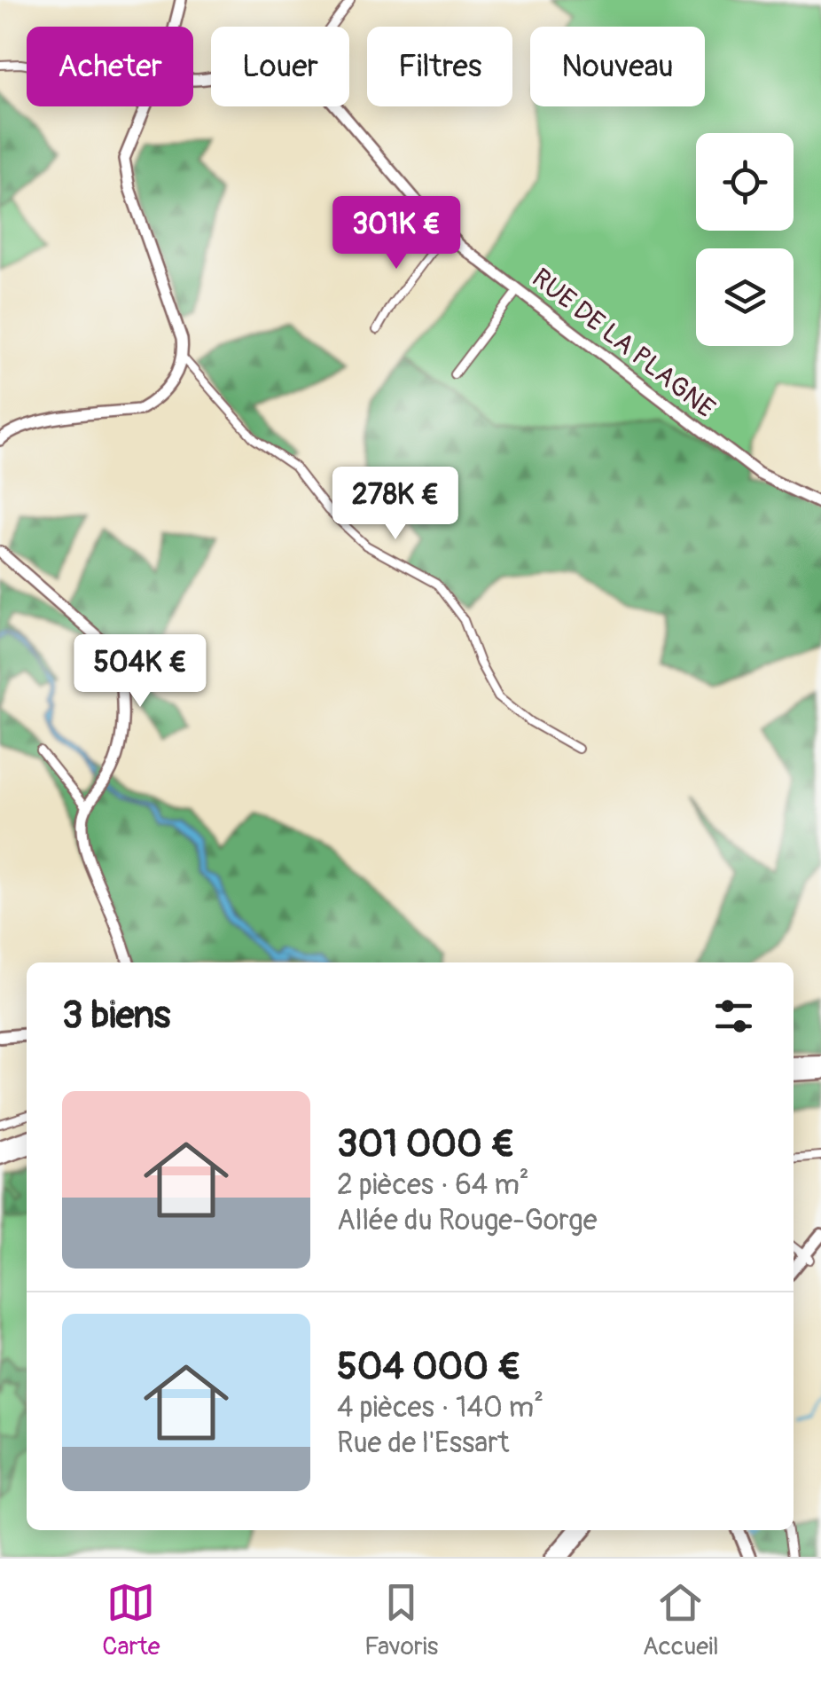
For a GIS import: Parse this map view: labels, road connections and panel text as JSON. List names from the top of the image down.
{
  "streets": {
    "street": ["RUE DE LA PLAGNE"]
  },
  "page": {
    "chip": [
      "Acheter",
      "Louer",
      "Filtres",
      "Nouveau"
    ],
    "price": ["301K €", "278K €", "504K €"],
    "heading": "3 biens",
    "list": [
      {
        "name": "301 000 €",
        "note": "2 pièces · 64 m² · Allée du Rouge-Gorge"
      },
      {
        "name": "504 000 €",
        "note": "4 pièces · 140 m² · Rue de l'Essart"
      }
    ],
    "tabs": ["Carte", "Favoris", "Accueil"]
  }
}
